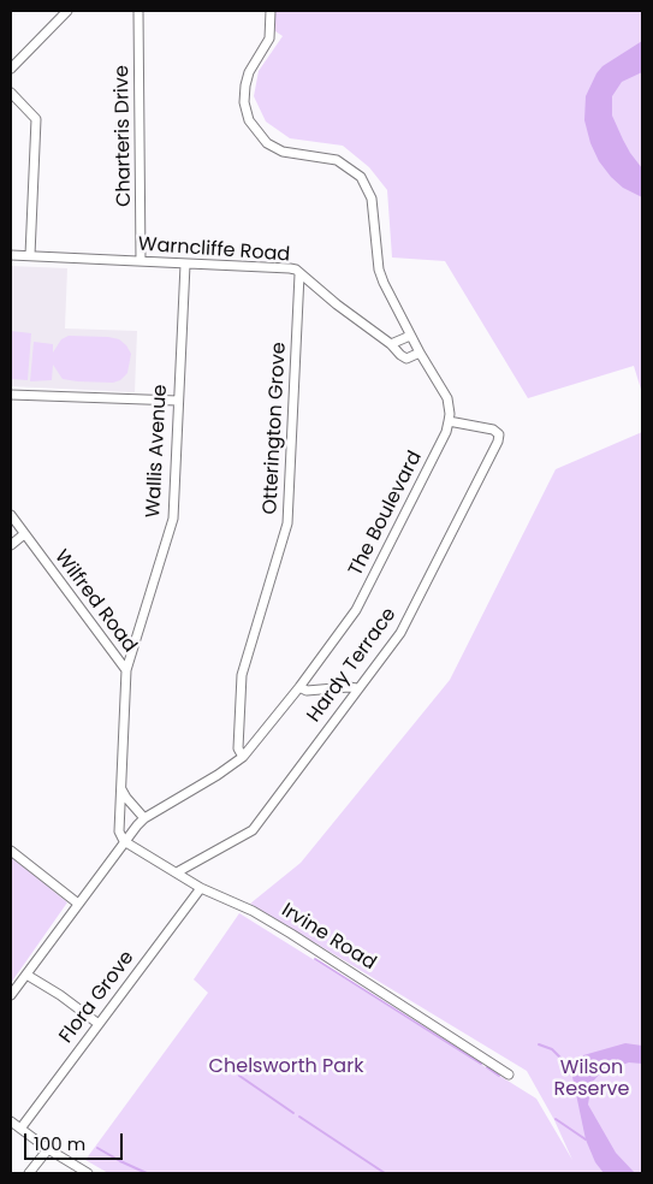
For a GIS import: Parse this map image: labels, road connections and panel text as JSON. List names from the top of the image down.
{
  "streets": {
    "street": [
      "Charteris Drive",
      "Warncliffe Road",
      "Otterington Grove",
      "Wallis Avenue",
      "The Boulevard",
      "Wilfred Road",
      "Hardy Terrace",
      "Irvine Road",
      "Flora Grove"
    ]
  },
  "crossings": [
    ["Charteris Drive", "Warncliffe Road"],
    ["Warncliffe Road", "Otterington Grove"],
    ["Warncliffe Road", "Wallis Avenue"],
    ["Otterington Grove", "The Boulevard"],
    ["Wallis Avenue", "Wilfred Road"],
    ["The Boulevard", "Wilfred Road"],
    ["The Boulevard", "Hardy Terrace"],
    ["The Boulevard", "Irvine Road"],
    ["Wilfred Road", "Irvine Road"],
    ["Hardy Terrace", "Irvine Road"],
    ["Irvine Road", "Flora Grove"]
  ],
  "parks": ["Chelsworth Park", "Wilson Reserve"],
  "scale_bar": "100 m"
}
